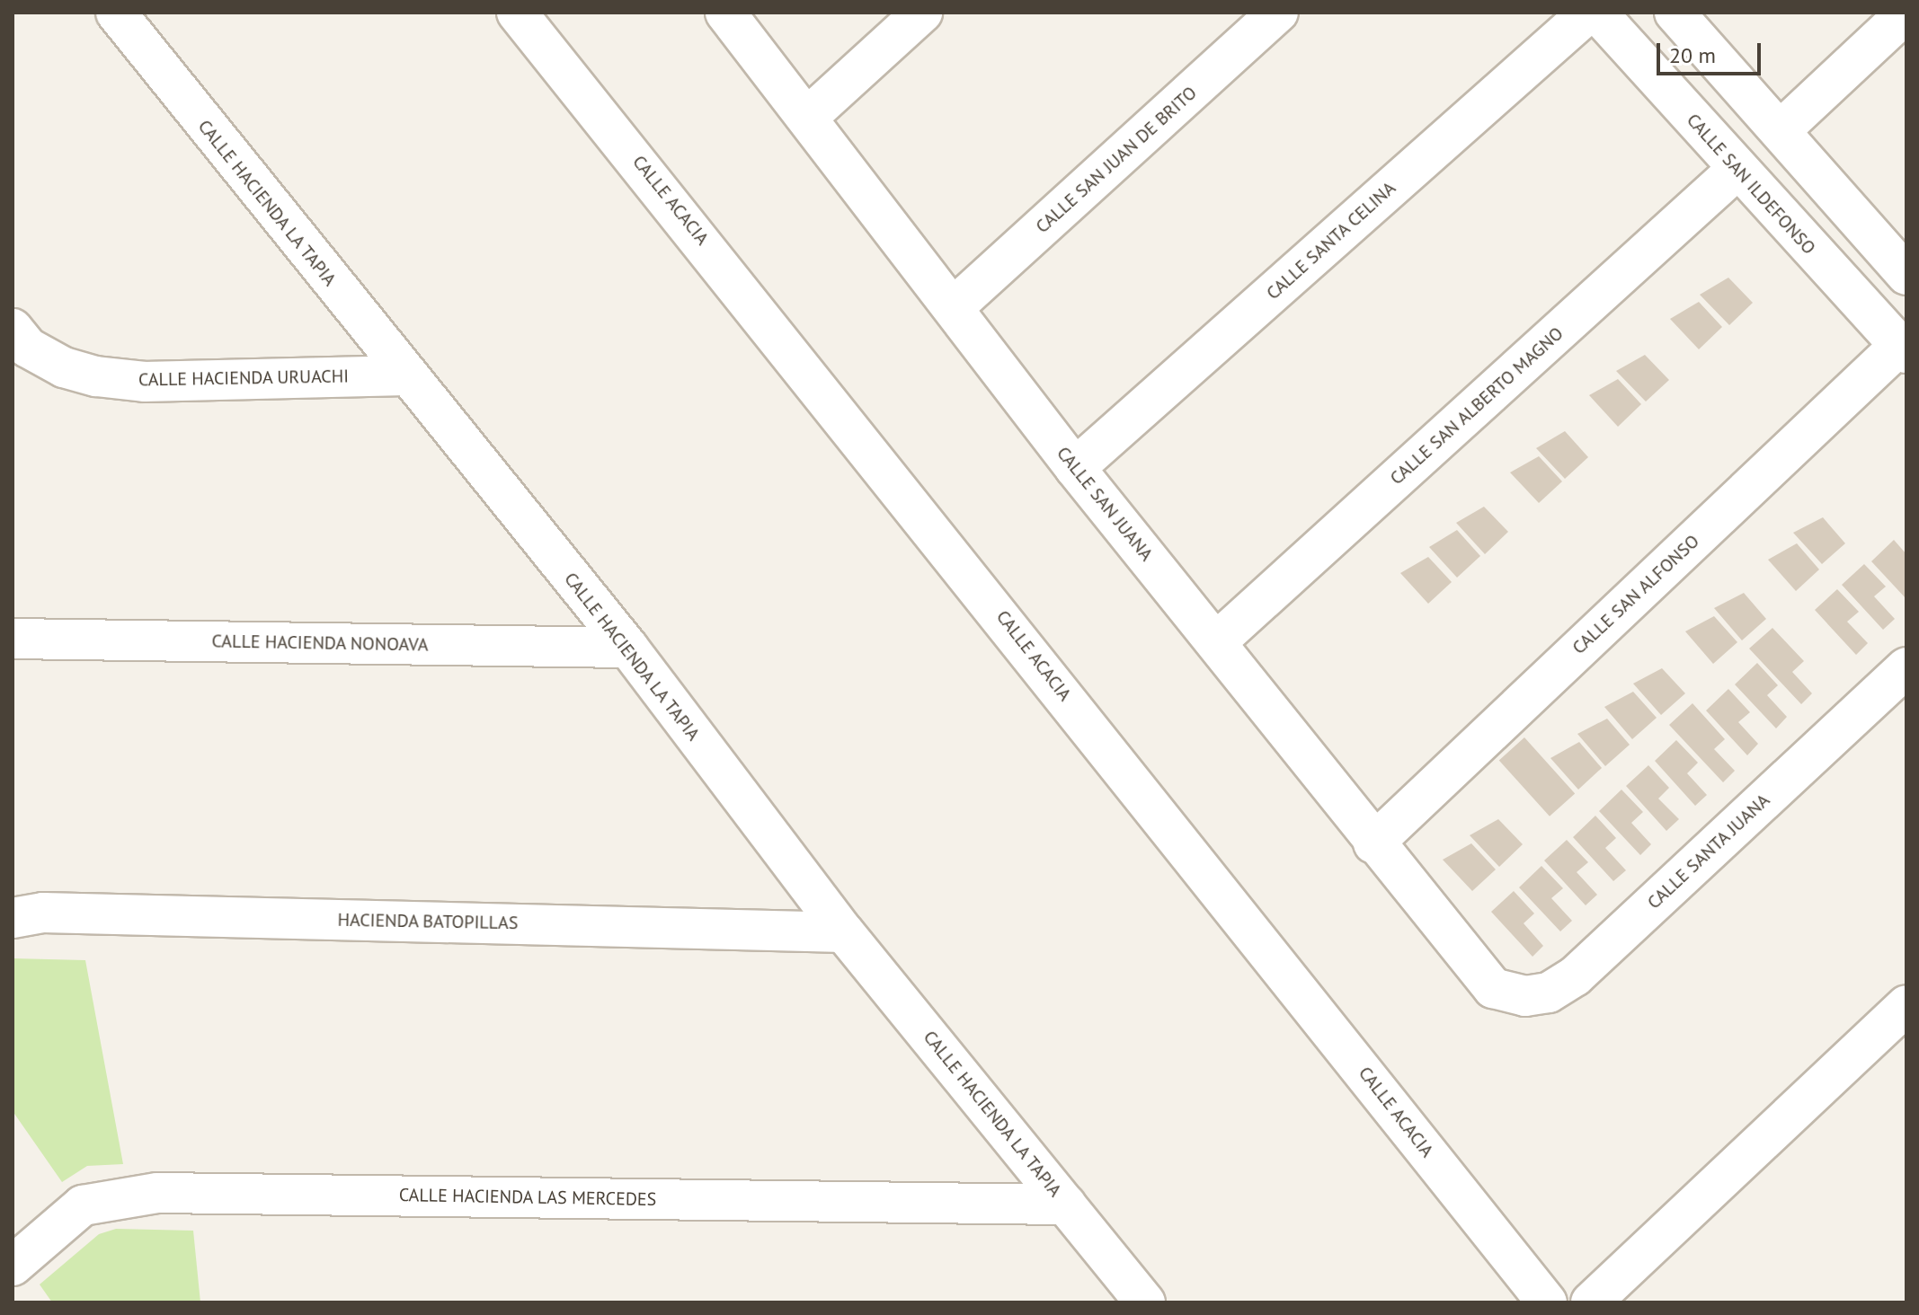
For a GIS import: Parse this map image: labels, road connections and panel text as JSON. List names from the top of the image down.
{
  "streets": {
    "street": [
      "CALLE SAN JUAN DE BRITO",
      "CALLE SAN ILDEFONSO",
      "CALLE ACACIA",
      "CALLE HACIENDA LA TAPIA",
      "CALLE SANTA CELINA",
      "CALLE HACIENDA URUACHI",
      "CALLE SAN ALBERTO MAGNO",
      "CALLE SAN JUANA",
      "CALLE SAN ALFONSO",
      "CALLE HACIENDA NONOAVA",
      "CALLE SANTA JUANA",
      "HACIENDA BATOPILLAS",
      "CALLE HACIENDA LAS MERCEDES"
    ]
  },
  "crossings": [
    ["CALLE SAN JUAN DE BRITO", "CALLE SAN JUANA"],
    ["CALLE SAN ILDEFONSO", "CALLE SAN ALBERTO MAGNO"],
    ["CALLE SAN ILDEFONSO", "CALLE SAN ALFONSO"],
    ["CALLE HACIENDA LA TAPIA", "CALLE HACIENDA URUACHI"],
    ["CALLE HACIENDA LA TAPIA", "CALLE HACIENDA NONOAVA"],
    ["CALLE HACIENDA LA TAPIA", "HACIENDA BATOPILLAS"],
    ["CALLE HACIENDA LA TAPIA", "CALLE HACIENDA LAS MERCEDES"],
    ["CALLE SANTA CELINA", "CALLE SAN JUANA"],
    ["CALLE SAN ALBERTO MAGNO", "CALLE SAN JUANA"],
    ["CALLE SAN JUANA", "CALLE SAN ALFONSO"],
    ["CALLE SAN JUANA", "CALLE SANTA JUANA"]
  ],
  "scale_bar": "20 m"
}
